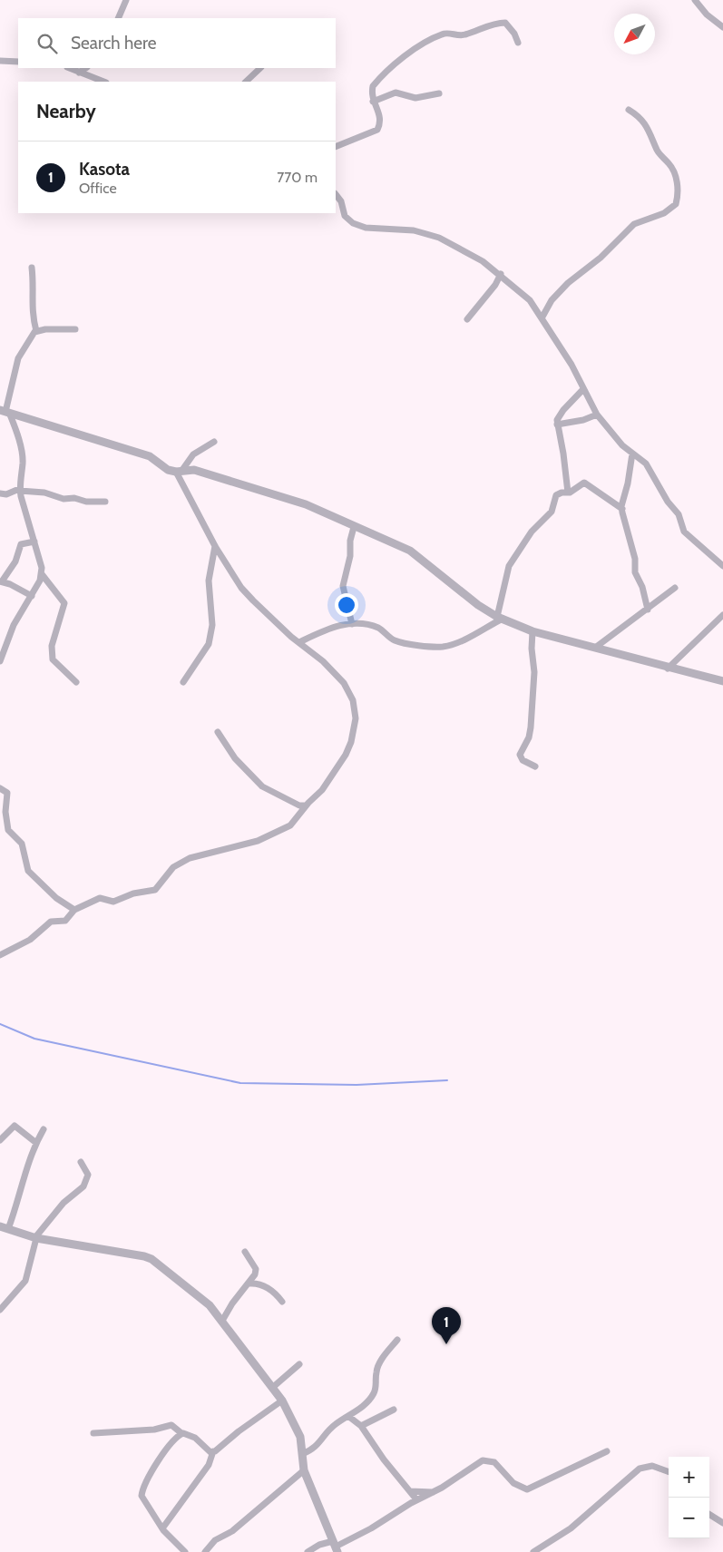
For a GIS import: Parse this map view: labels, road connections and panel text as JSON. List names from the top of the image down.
{
  "north": "bottom left",
  "page": {
    "search": "Search here",
    "heading": "Nearby",
    "list": [
      {
        "mark": "1",
        "name": "Kasota",
        "note": "Office",
        "value": "770 m"
      }
    ],
    "pins": "1",
    "map_buttons": ["+", "−"]
  }
}
